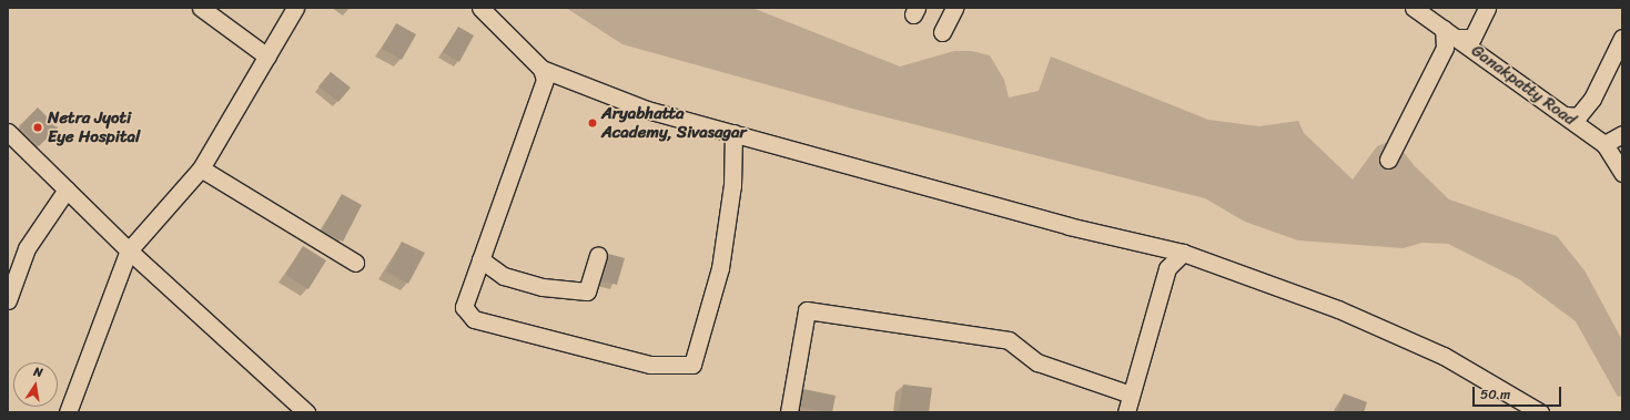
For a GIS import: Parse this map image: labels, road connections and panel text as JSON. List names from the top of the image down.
{
  "streets": {
    "street": ["Ganakpatty Road"]
  },
  "places": ["Aryabhatta Academy, Sivasagar", "Netra Jyoti Eye Hospital"],
  "scale_bar": "50 m",
  "north": "top"
}
